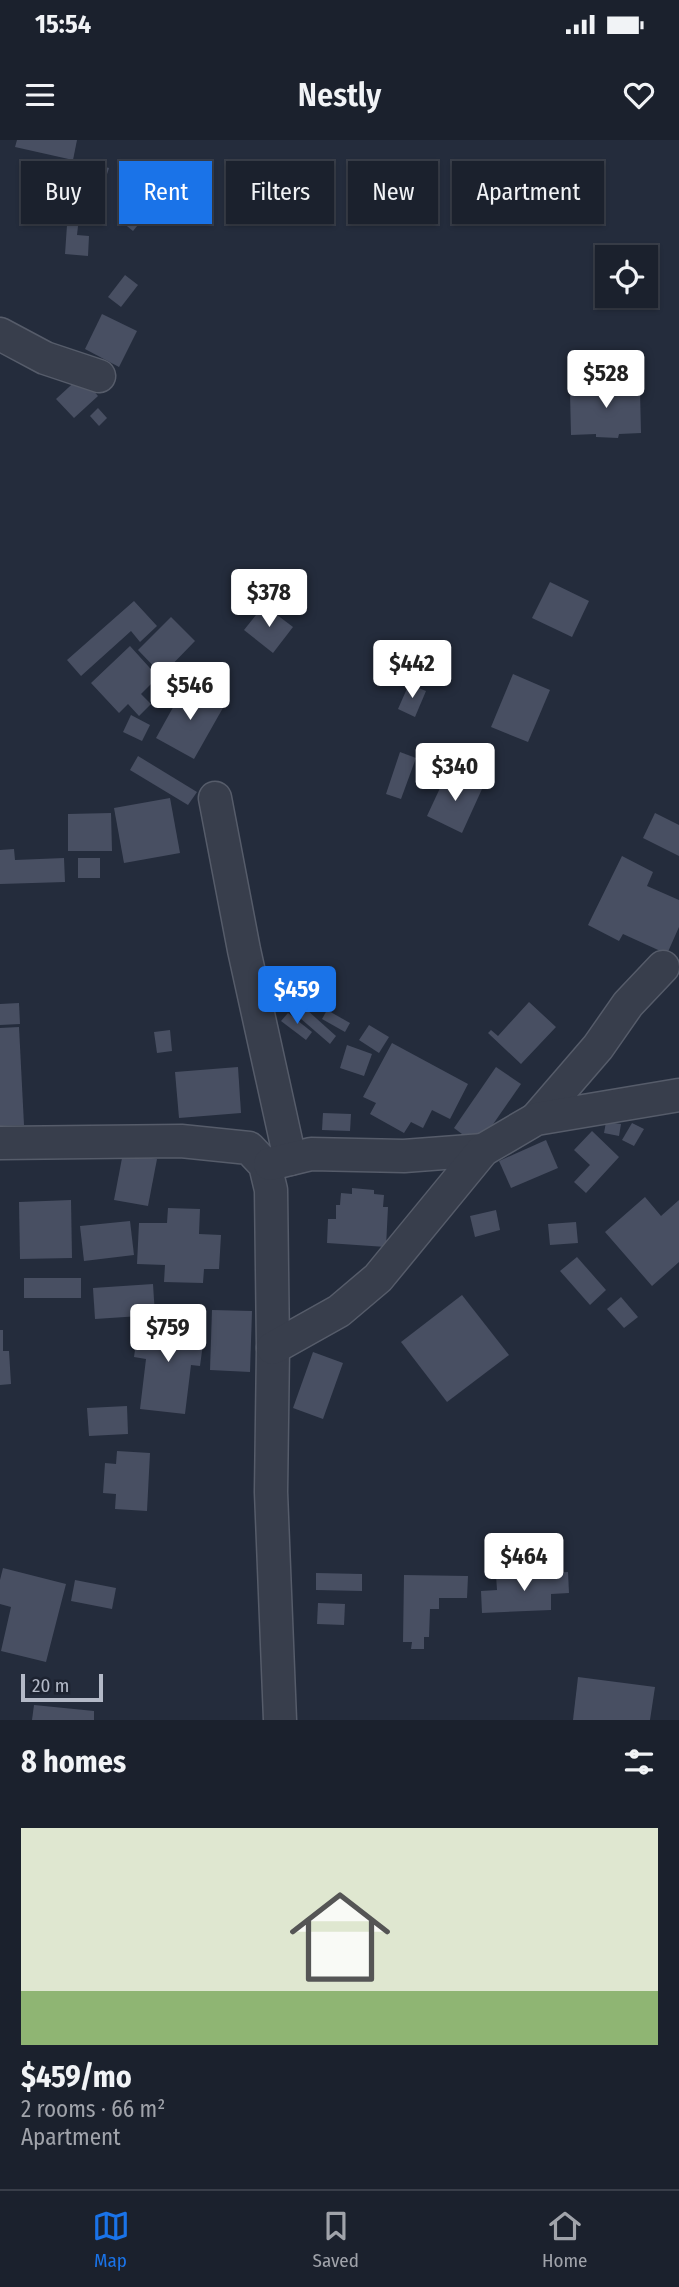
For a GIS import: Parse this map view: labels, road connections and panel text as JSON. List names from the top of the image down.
{
  "scale_bar": "20 m",
  "page": {
    "status": "15:54",
    "header": "Nestly",
    "chip": [
      "Buy",
      "Rent",
      "Filters",
      "New",
      "Apartment"
    ],
    "price": [
      "$528",
      "$378",
      "$442",
      "$546",
      "$340",
      "$459",
      "$759",
      "$464"
    ],
    "scale": "20 m",
    "heading": "8 homes",
    "list": [
      {
        "name": "$459/mo",
        "note": "2 rooms · 66 m² · Apartment"
      }
    ],
    "tabs": ["Map", "Saved", "Home"]
  }
}
